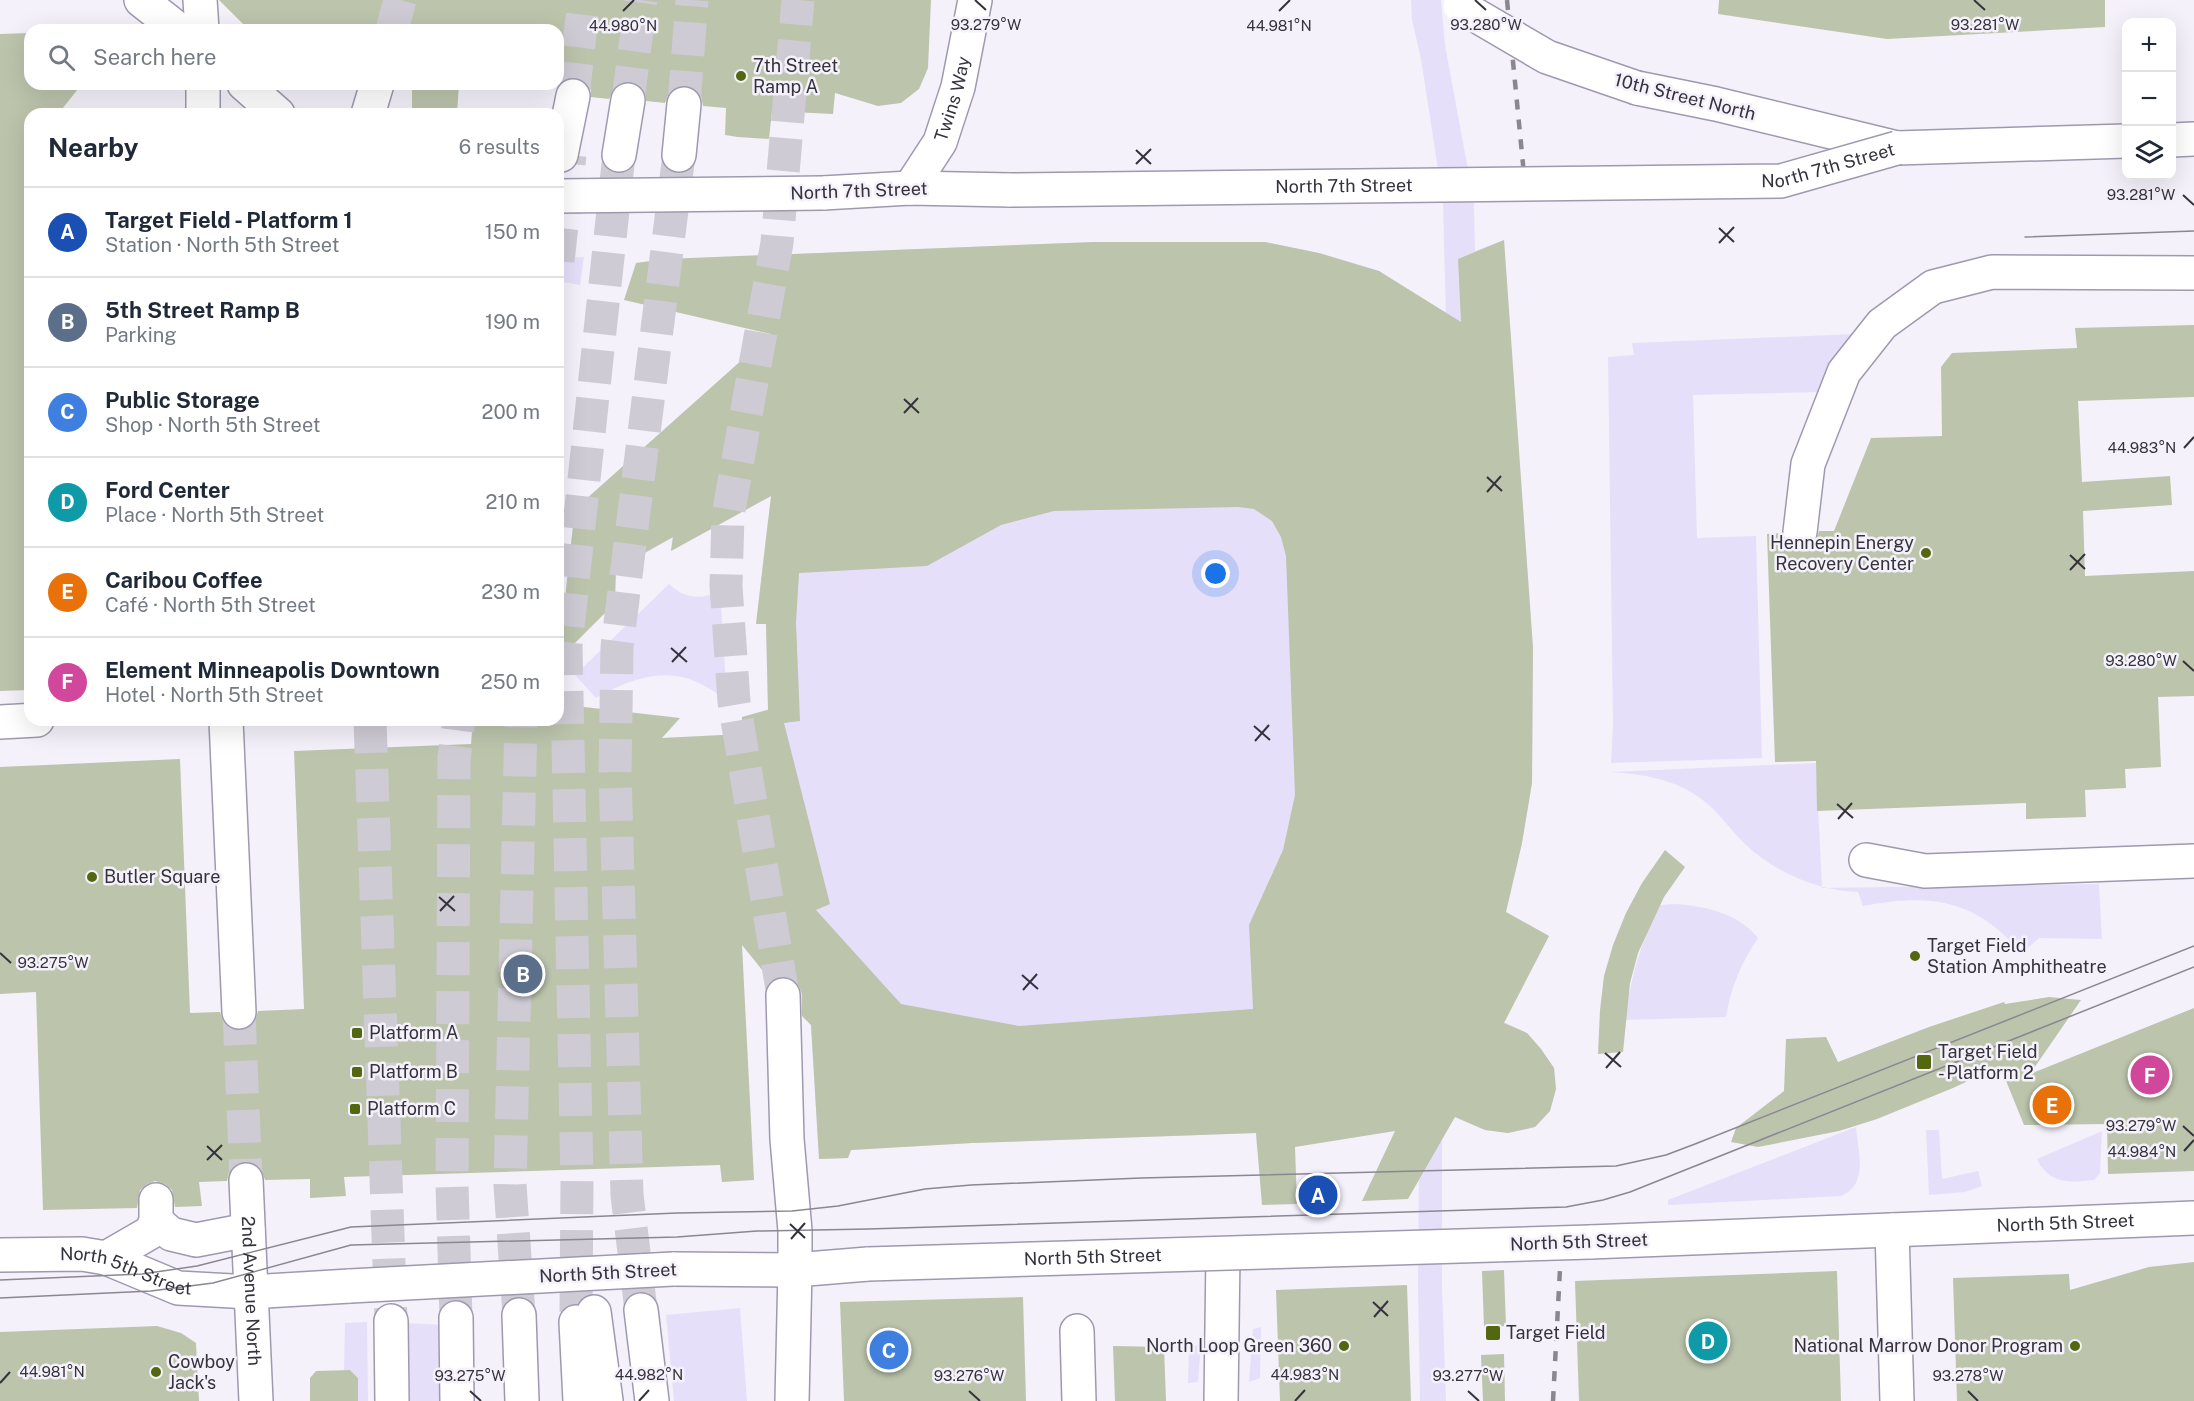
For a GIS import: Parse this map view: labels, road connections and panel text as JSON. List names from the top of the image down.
{
  "streets": {
    "main road": [
      "Twins Way",
      "10th Street North",
      "North 7th Street",
      "North 5th Street",
      "2nd Avenue North"
    ]
  },
  "crossings": [
    ["Twins Way", "North 7th Street"],
    ["10th Street North", "North 7th Street"],
    ["North 5th Street", "2nd Avenue North"]
  ],
  "places": {
    "other": [
      "7th Street Ramp A",
      "Hennepin Energy Recovery Center",
      "Butler Square",
      "Target Field Station Amphitheatre",
      "North Loop Green 360",
      "National Marrow Donor Program",
      "Cowboy Jack's"
    ],
    "transit": [
      "Platform A",
      "Target Field - Platform 2",
      "Platform B",
      "Platform C",
      "Target Field"
    ]
  },
  "page": {
    "map_buttons": ["+", "−"],
    "search": "Search here",
    "heading": ["Nearby", "6 results"],
    "list": [
      {
        "mark": "A",
        "name": "Target Field - Platform 1",
        "note": "Station · North 5th Street",
        "value": "150 m"
      },
      {
        "mark": "B",
        "name": "5th Street Ramp B",
        "note": "Parking",
        "value": "190 m"
      },
      {
        "mark": "C",
        "name": "Public Storage",
        "note": "Shop · North 5th Street",
        "value": "200 m"
      },
      {
        "mark": "D",
        "name": "Ford Center",
        "note": "Place · North 5th Street",
        "value": "210 m"
      },
      {
        "mark": "E",
        "name": "Caribou Coffee",
        "note": "Café · North 5th Street",
        "value": "230 m"
      },
      {
        "mark": "F",
        "name": "Element Minneapolis Downtown",
        "note": "Hotel · North 5th Street",
        "value": "250 m"
      }
    ],
    "pins": [
      "B",
      "F",
      "E",
      "A",
      "D",
      "C"
    ]
  },
  "coordinates": [
    "93.279°W",
    "93.280°W",
    "93.281°W",
    "44.980°N",
    "44.981°N",
    "44.983°N",
    "93.275°W",
    "44.984°N",
    "44.982°N",
    "93.276°W",
    "93.277°W",
    "93.278°W"
  ]
}
